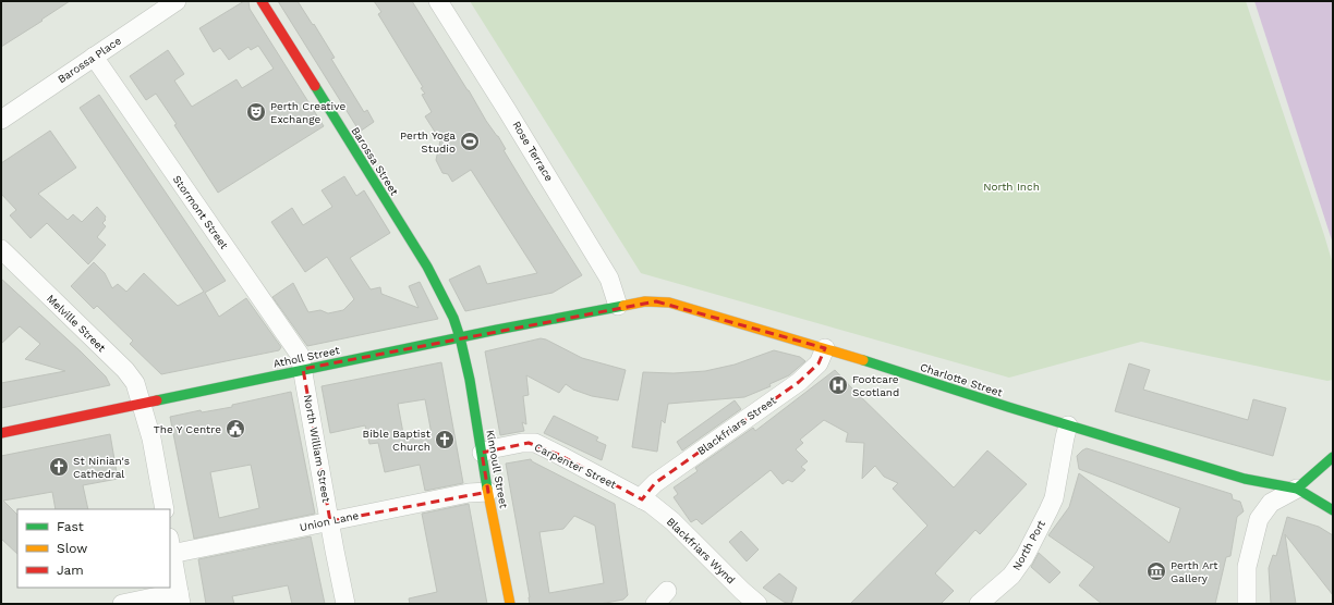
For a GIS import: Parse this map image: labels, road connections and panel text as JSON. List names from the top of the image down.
{
  "streets": {
    "main road": [
      "Barossa Street",
      "Atholl Street",
      "Charlotte Street",
      "Kinnoull Street"
    ],
    "street": [
      "Barossa Place",
      "Rose Terrace",
      "Stormont Street",
      "Melville Street",
      "Blackfriars Street",
      "North William Street",
      "Carpenter Street",
      "Union Lane",
      "North Port",
      "Blackfriars Wynd"
    ]
  },
  "crossings": [
    ["Barossa Place", "Stormont Street"],
    ["Rose Terrace", "Atholl Street"],
    ["Rose Terrace", "Charlotte Street"],
    ["Barossa Street", "Atholl Street"],
    ["Barossa Street", "Kinnoull Street"],
    ["Stormont Street", "Atholl Street"],
    ["Stormont Street", "North William Street"],
    ["Melville Street", "Atholl Street"],
    ["Atholl Street", "Charlotte Street"],
    ["Atholl Street", "North William Street"],
    ["Atholl Street", "Kinnoull Street"],
    ["Charlotte Street", "Blackfriars Street"],
    ["Charlotte Street", "North Port"],
    ["Blackfriars Street", "Carpenter Street"],
    ["Blackfriars Street", "Blackfriars Wynd"],
    ["North William Street", "Union Lane"],
    ["Carpenter Street", "Kinnoull Street"],
    ["Carpenter Street", "Blackfriars Wynd"],
    ["Kinnoull Street", "Union Lane"]
  ],
  "parks": ["North Inch"],
  "places": {
    "theatre": ["Perth Creative Exchange"],
    "sports": ["Perth Yoga Studio"],
    "hospital": ["Footcare Scotland"],
    "public building": ["The Y Centre"],
    "church": ["Bible Baptist Church", "St Ninian's Cathedral"],
    "museum": ["Perth Art Gallery"]
  },
  "legend": ["Fast", "Slow", "Jam"]
}
